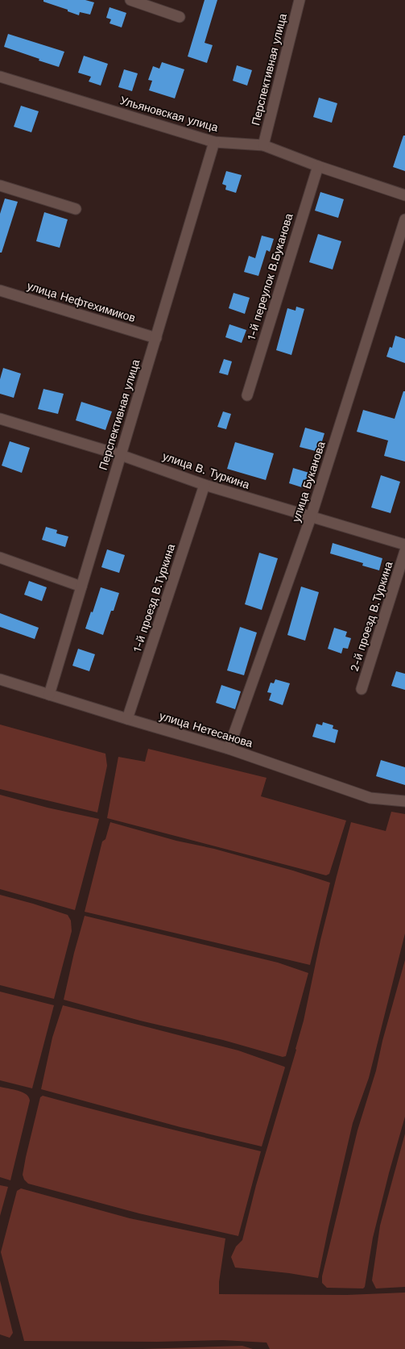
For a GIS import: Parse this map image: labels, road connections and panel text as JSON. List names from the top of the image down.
{
  "streets": {
    "street": [
      "Перспективная улица",
      "Ульяновская улица",
      "1-й переулок В.Буканова",
      "улица Нефтехимиков",
      "улица В. Туркина",
      "улица Буканова",
      "1-й проезд В.Туркина",
      "2-й проезд В.Туркина",
      "улица Нетесанова"
    ]
  },
  "crossings": [
    ["Перспективная улица", "Ульяновская улица"],
    ["Перспективная улица", "улица Нефтехимиков"],
    ["Перспективная улица", "улица В. Туркина"],
    ["Перспективная улица", "улица Нетесанова"],
    ["Ульяновская улица", "1-й переулок В.Буканова"],
    ["улица В. Туркина", "улица Буканова"],
    ["улица В. Туркина", "1-й проезд В.Туркина"],
    ["улица Буканова", "улица Нетесанова"],
    ["1-й проезд В.Туркина", "улица Нетесанова"]
  ]
}
